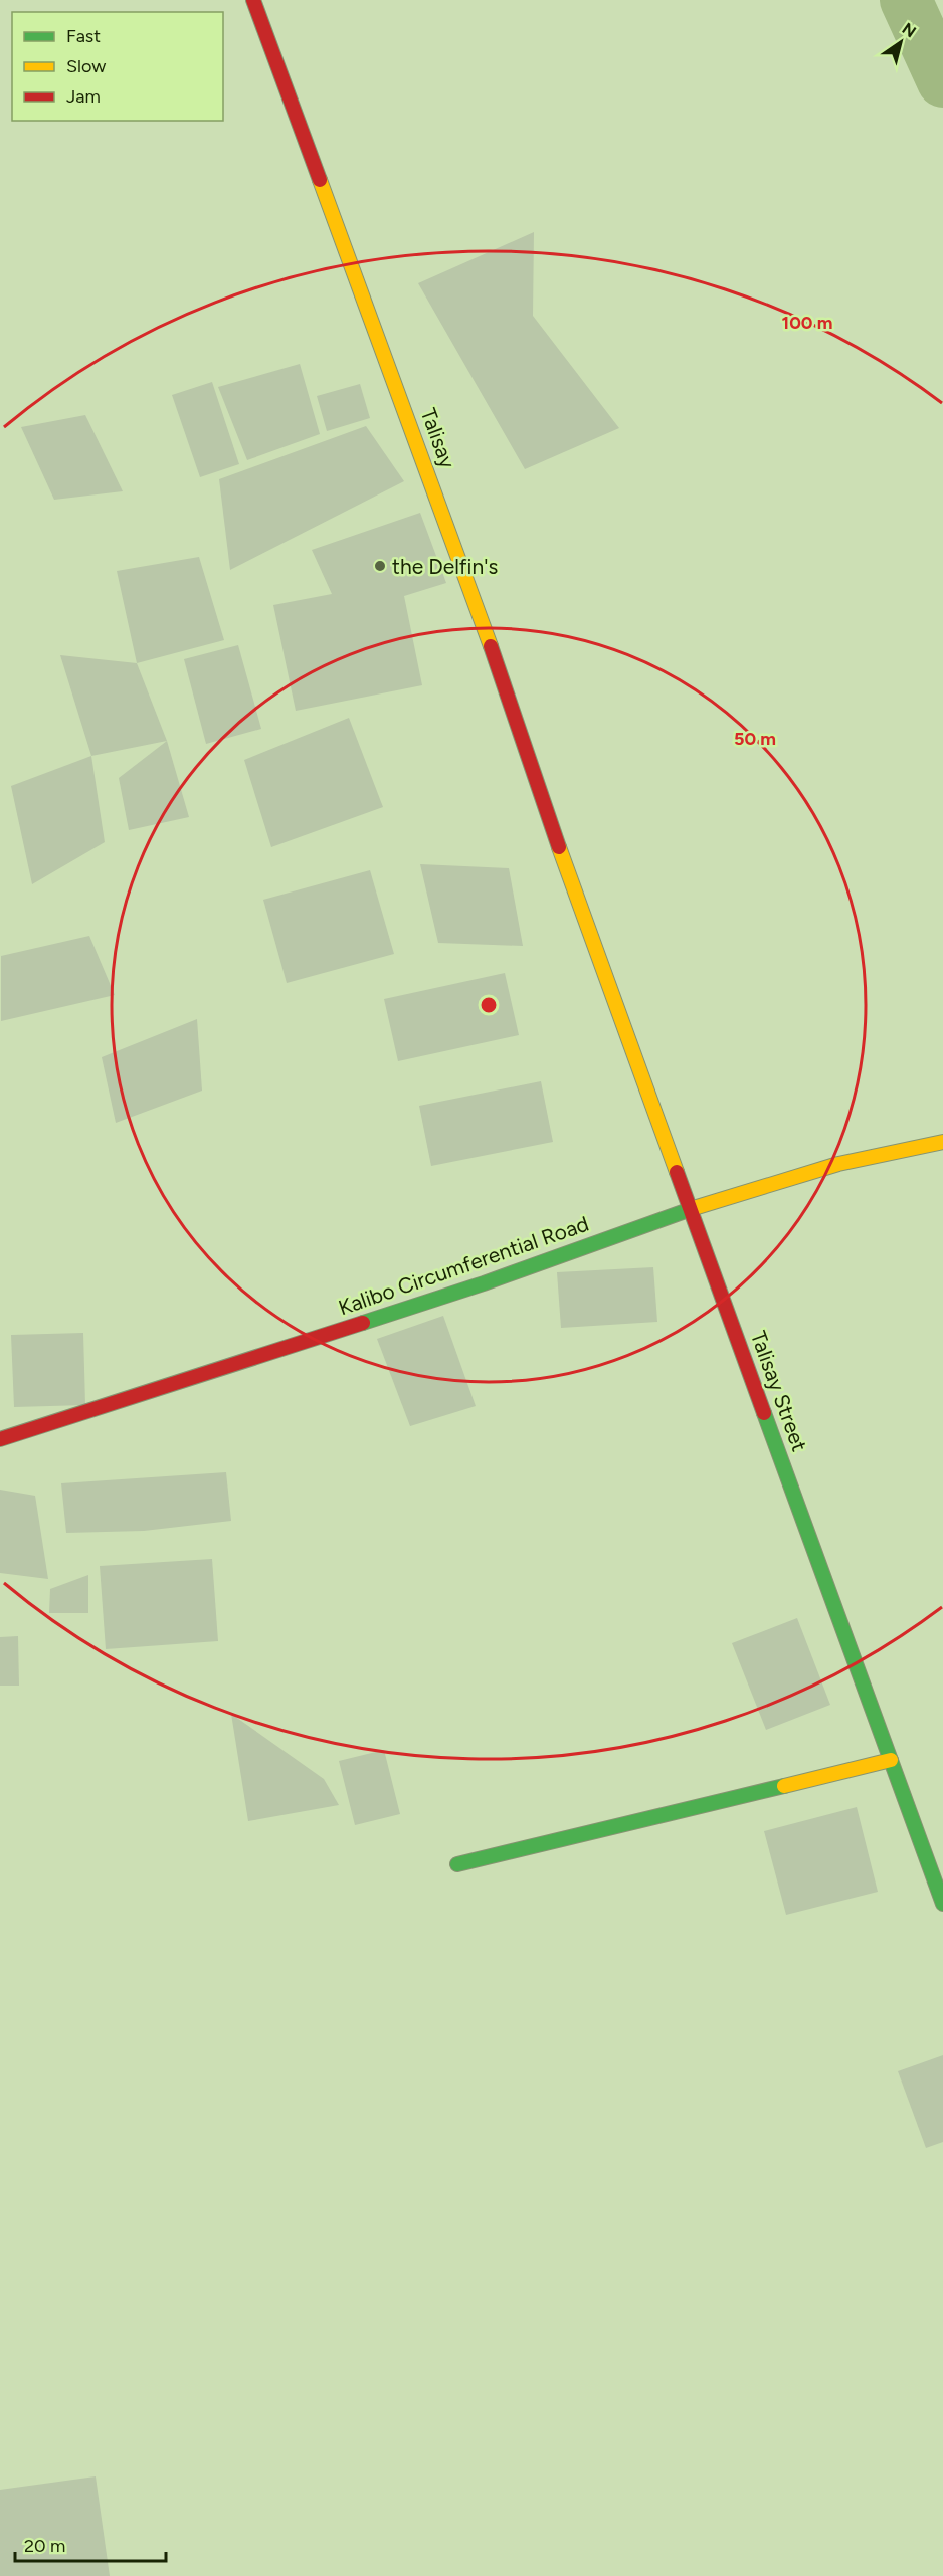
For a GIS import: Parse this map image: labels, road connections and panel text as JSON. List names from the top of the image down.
{
  "streets": {
    "street": ["Talisay", "Kalibo Circumferential Road", "Talisay Street"]
  },
  "crossings": [
    ["Talisay", "Talisay Street"],
    ["Kalibo Circumferential Road", "Talisay Street"]
  ],
  "places": ["the Delfin's"],
  "legend": ["Fast", "Slow", "Jam"],
  "scale_bar": "20 m",
  "north": "top right",
  "rings": ["100 m", "50 m"]
}
